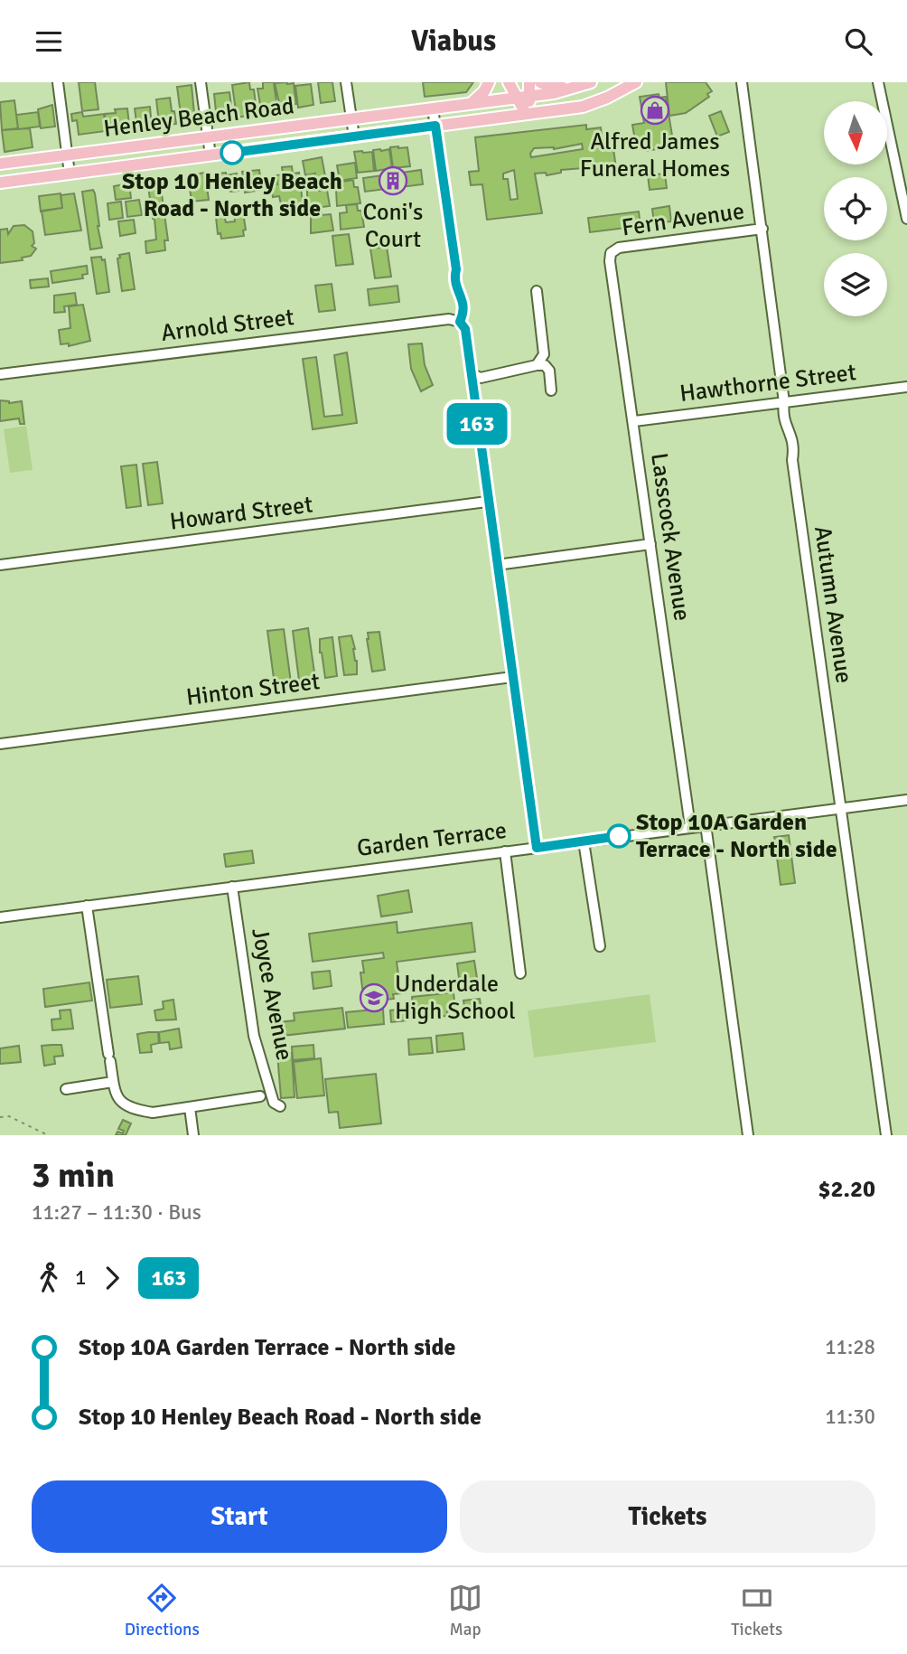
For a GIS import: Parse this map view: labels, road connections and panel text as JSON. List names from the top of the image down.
{
  "streets": {
    "main road": ["Henley Beach Road"],
    "street": [
      "Fern Avenue",
      "Arnold Street",
      "Hawthorne Street",
      "Howard Street",
      "Lasscock Avenue",
      "Autumn Avenue",
      "Hinton Street",
      "Garden Terrace",
      "Joyce Avenue"
    ]
  },
  "crossings": [
    ["Fern Avenue", "Lasscock Avenue"],
    ["Fern Avenue", "Autumn Avenue"],
    ["Hawthorne Street", "Lasscock Avenue"],
    ["Hawthorne Street", "Autumn Avenue"],
    ["Lasscock Avenue", "Garden Terrace"],
    ["Autumn Avenue", "Garden Terrace"],
    ["Garden Terrace", "Joyce Avenue"]
  ],
  "places": {
    "shop": ["Alfred James Funeral Homes"],
    "other": ["Stop 10 Henley Beach Road - North side", "Stop 10A Garden Terrace - North side"],
    "building": ["Coni's Court"],
    "school or university": ["Underdale High School"]
  },
  "lines": ["bus line 163"],
  "north": "bottom",
  "page": {
    "header": "Viabus",
    "on_map": "163",
    "heading": ["3 min", "11:27 – 11:30 · Bus", "$2.20"],
    "legs": ["1", "163"],
    "list": [
      {
        "name": "Stop 10A Garden Terrace - North side",
        "value": "11:28"
      },
      {
        "name": "Stop 10 Henley Beach Road - North side",
        "value": "11:30"
      }
    ],
    "buttons": ["Start", "Tickets"],
    "tabs": ["Directions", "Map", "Tickets"]
  }
}
